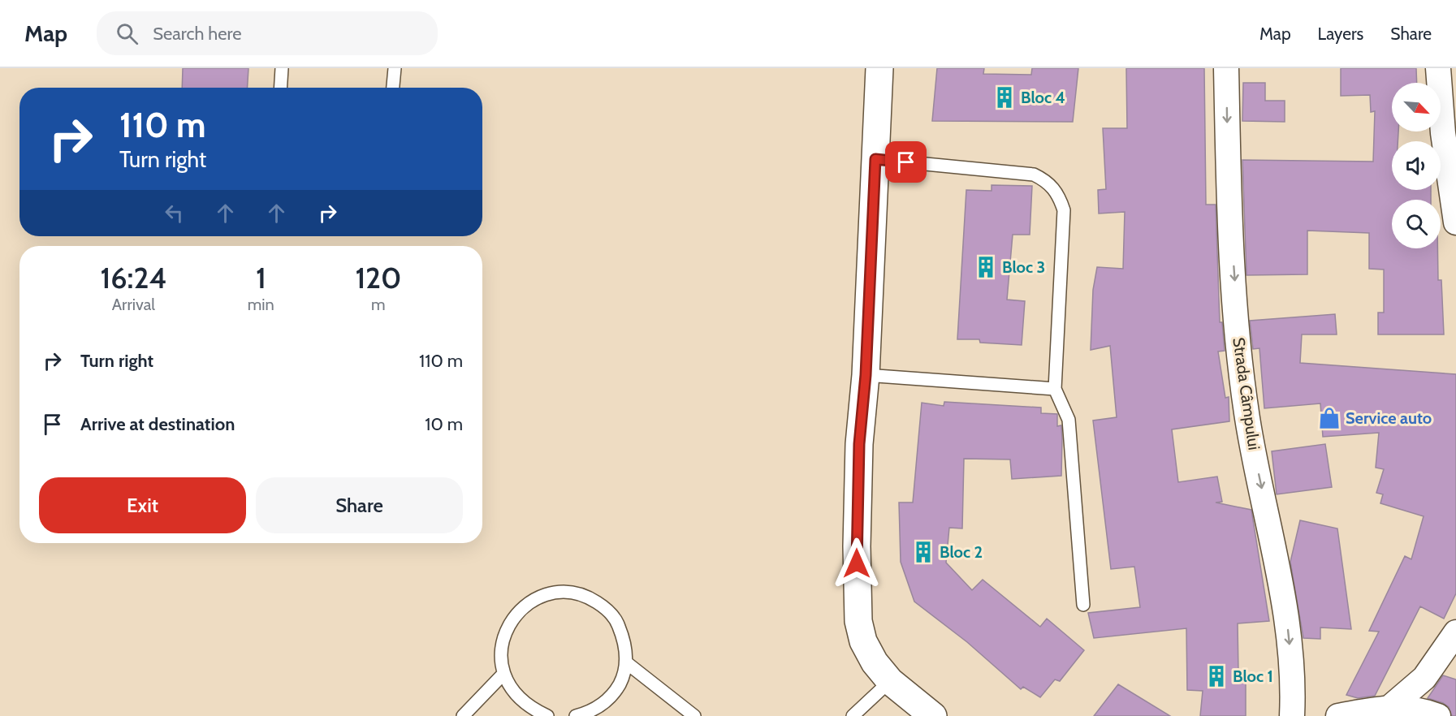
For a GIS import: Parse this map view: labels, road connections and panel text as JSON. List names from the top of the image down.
{
  "streets": {
    "street": ["Strada Câmpului"]
  },
  "one_way": ["Strada Câmpului"],
  "places": {
    "building": [
      "Bloc 4",
      "Bloc 3",
      "Bloc 2",
      "Bloc 1"
    ],
    "shop": ["Service auto"]
  },
  "north": "bottom right",
  "page": {
    "header": "Map",
    "search": "Search here",
    "nav": ["Map", "Layers", "Share"],
    "turn": ["110 m", "Turn right"],
    "eta": [
      "16:24",
      "Arrival",
      "1",
      "min",
      "120",
      "m"
    ],
    "list": [
      {
        "name": "Turn right",
        "value": "110 m"
      },
      {
        "name": "Arrive at destination",
        "value": "10 m"
      }
    ],
    "buttons": ["Exit", "Share"]
  }
}
